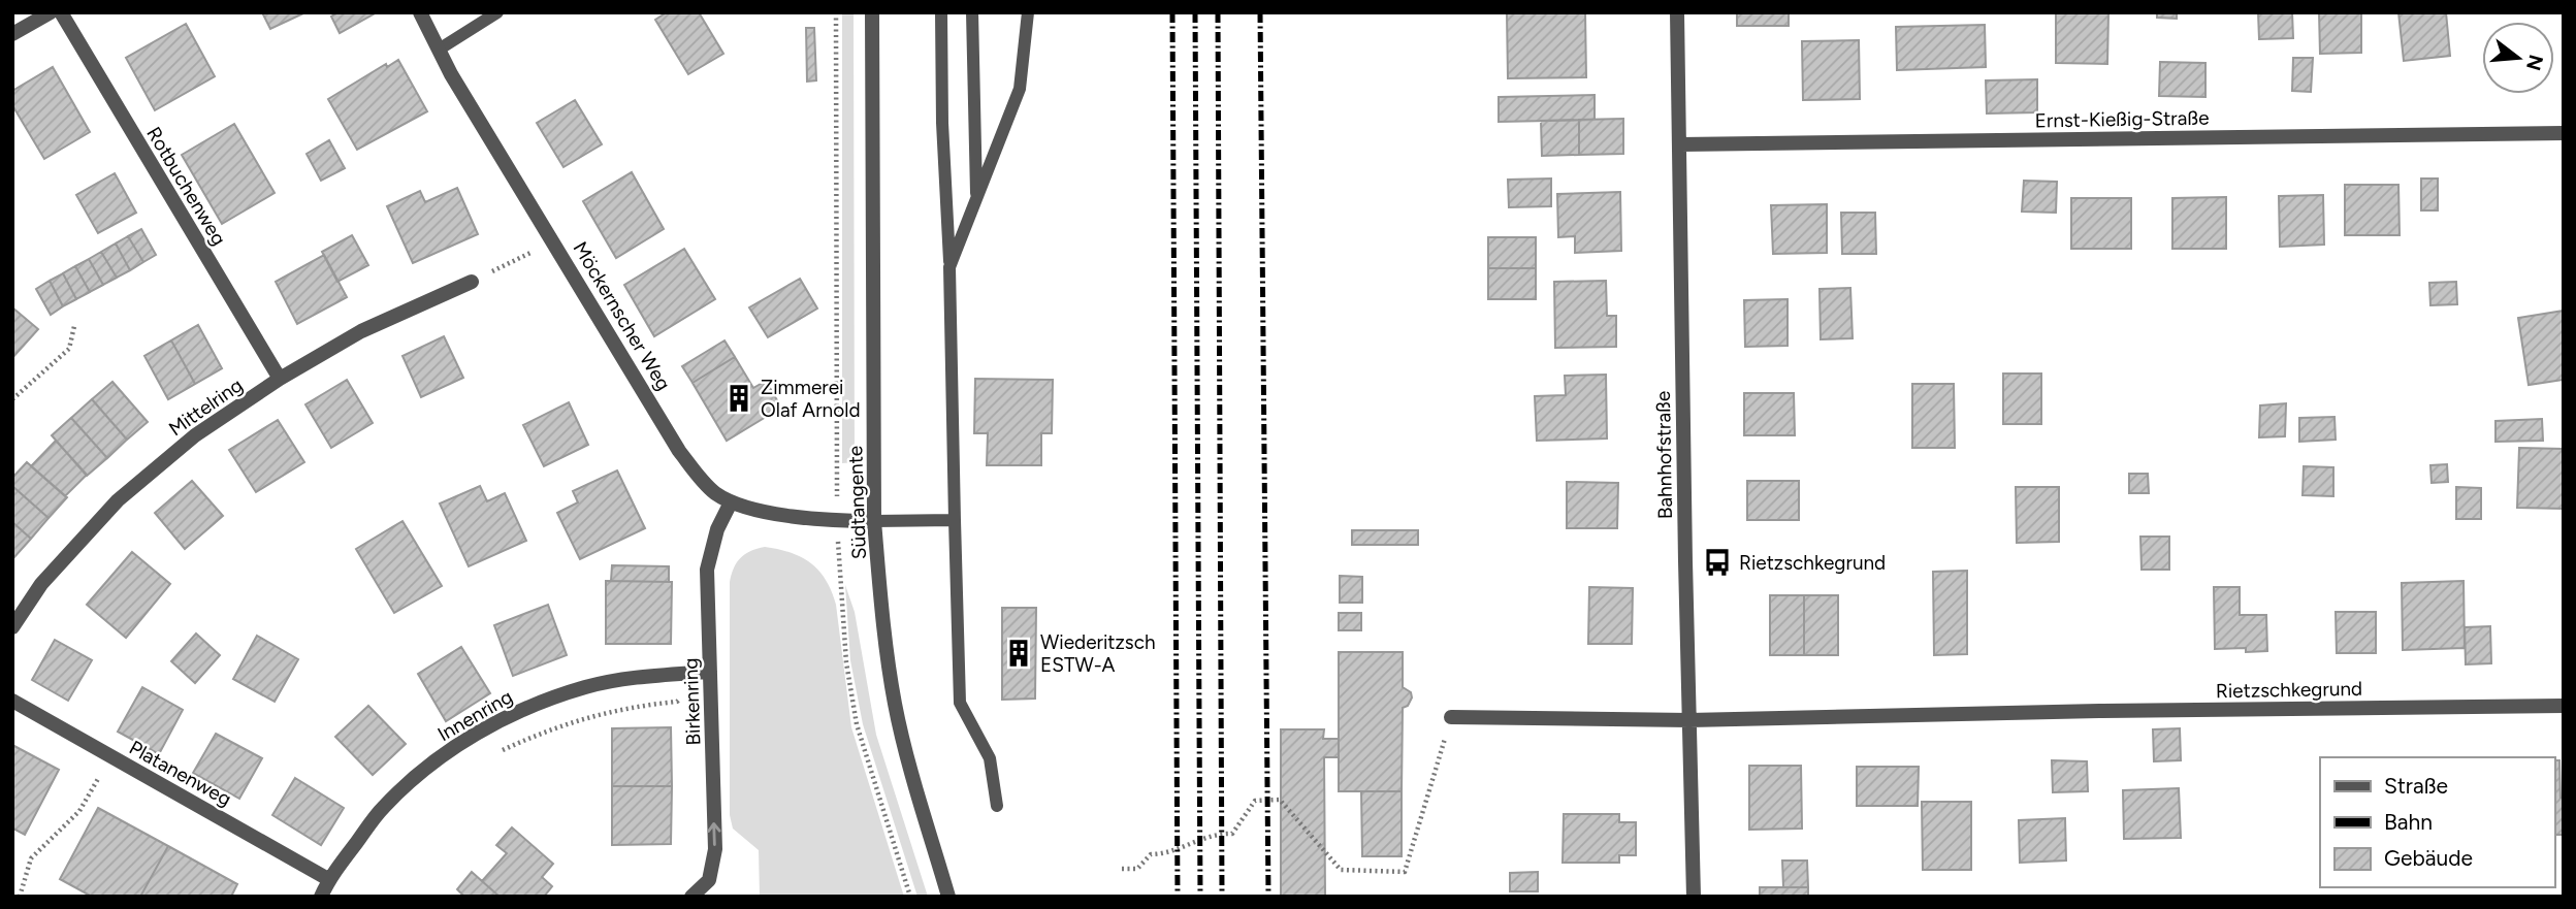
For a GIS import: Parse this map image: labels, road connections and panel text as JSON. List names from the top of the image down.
{
  "streets": {
    "street": [
      "Ernst-Kießig-Straße",
      "Rotbuchenweg",
      "Möckernscher Weg",
      "Mittelring",
      "Bahnhofstraße",
      "Südtangente",
      "Rietzschkegrund",
      "Birkenring",
      "Innenring",
      "Platanenweg"
    ]
  },
  "crossings": [
    ["Ernst-Kießig-Straße", "Bahnhofstraße"],
    ["Rotbuchenweg", "Mittelring"],
    ["Möckernscher Weg", "Südtangente"],
    ["Möckernscher Weg", "Birkenring"],
    ["Bahnhofstraße", "Rietzschkegrund"],
    ["Birkenring", "Innenring"],
    ["Innenring", "Platanenweg"]
  ],
  "one_way": ["Birkenring"],
  "places": {
    "building": ["Zimmerei Olaf Arnold", "Wiederitzsch ESTW-A"],
    "bus stop": ["Rietzschkegrund"]
  },
  "legend": ["Straße", "Bahn", "Gebäude"],
  "north": "right"
}
